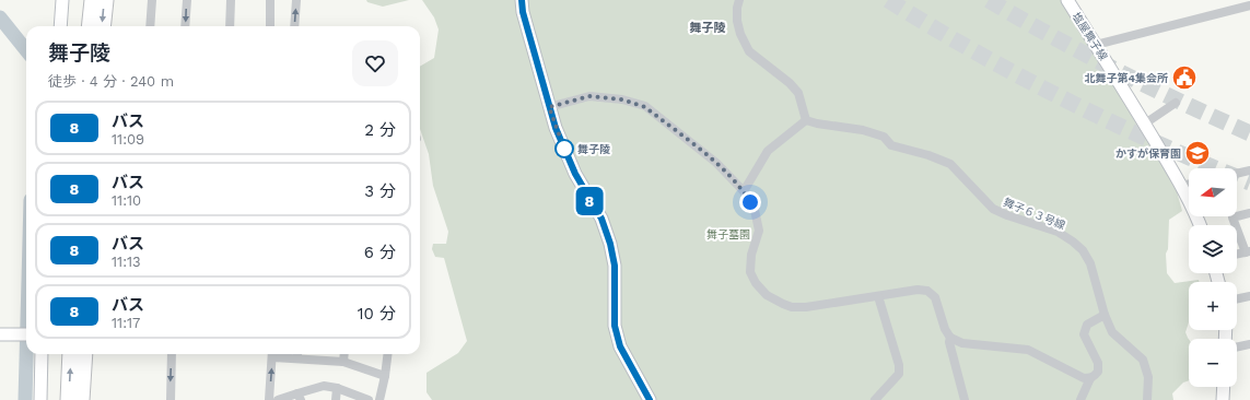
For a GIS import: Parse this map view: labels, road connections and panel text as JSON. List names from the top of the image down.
{
  "streets": {
    "street": ["塩屋舞子線", "舞子６３号線"]
  },
  "districts": ["舞子陵"],
  "parks": ["舞子墓園"],
  "places": {
    "public building": ["北舞子第4集会所"],
    "other": ["舞子陵"],
    "school or university": ["かすが保育園"]
  },
  "lines": ["bus line 8"],
  "north": "left",
  "page": {
    "on_map": "8",
    "heading": ["舞子陵", "徒歩 · 4 分 · 240 m"],
    "list": [
      {
        "mark": "8",
        "name": "バス",
        "note": "11:09",
        "value": "2 分"
      },
      {
        "mark": "8",
        "name": "バス",
        "note": "11:10",
        "value": "3 分"
      },
      {
        "mark": "8",
        "name": "バス",
        "note": "11:13",
        "value": "6 分"
      },
      {
        "mark": "8",
        "name": "バス",
        "note": "11:17",
        "value": "10 分"
      }
    ],
    "map_buttons": ["+", "−"]
  }
}
